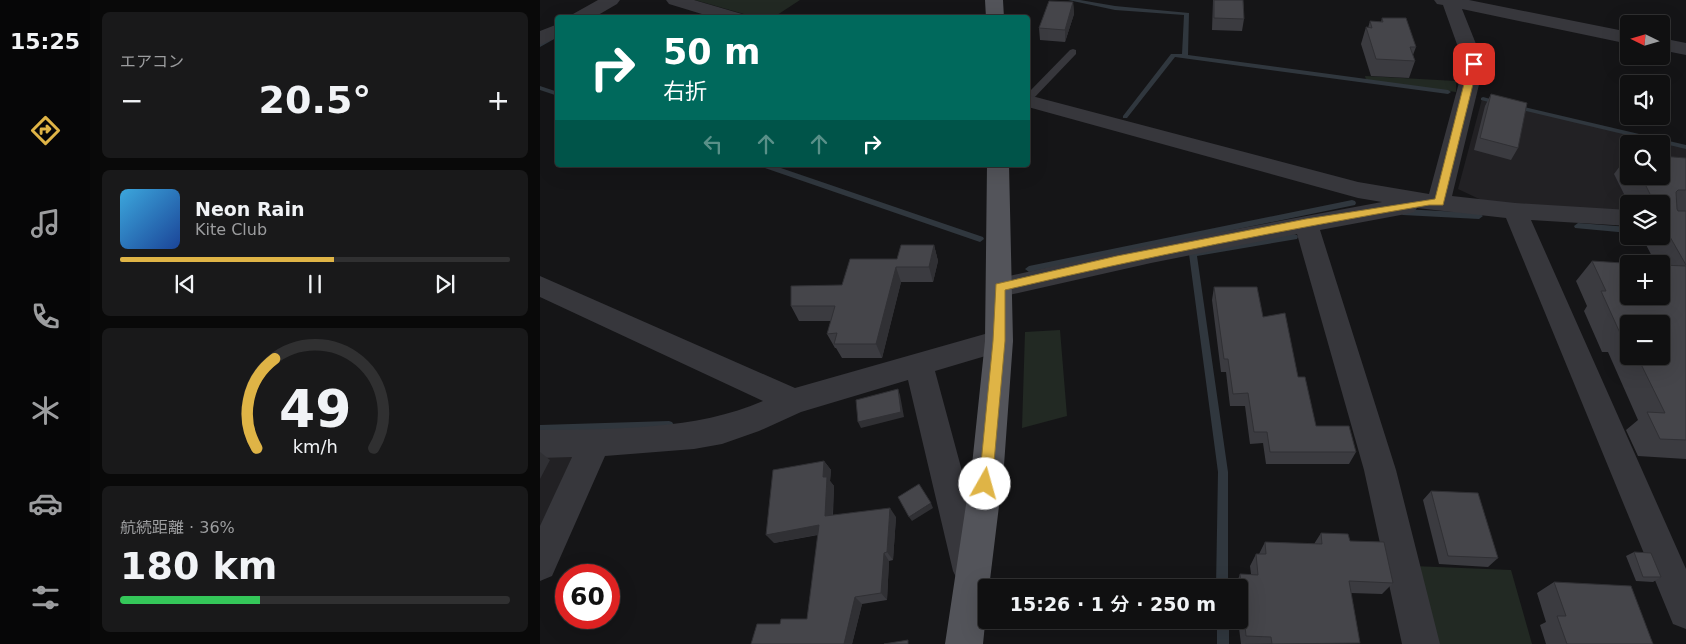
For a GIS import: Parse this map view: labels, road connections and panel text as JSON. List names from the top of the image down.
{
  "north": "left",
  "page": {
    "tabs": "15:25",
    "tile": [
      "エアコン",
      ["航続距離 · 36%", "180 km"]
    ],
    "map_buttons": ["+", "−"],
    "turn": ["50 m", "右折"],
    "heat": ["−", "20.5°", "+"],
    "song": ["Neon Rain", "Kite Club"],
    "limit": "60",
    "trip": "15:26 · 1 分 · 250 m",
    "gauge": ["49", "km/h"]
  }
}
